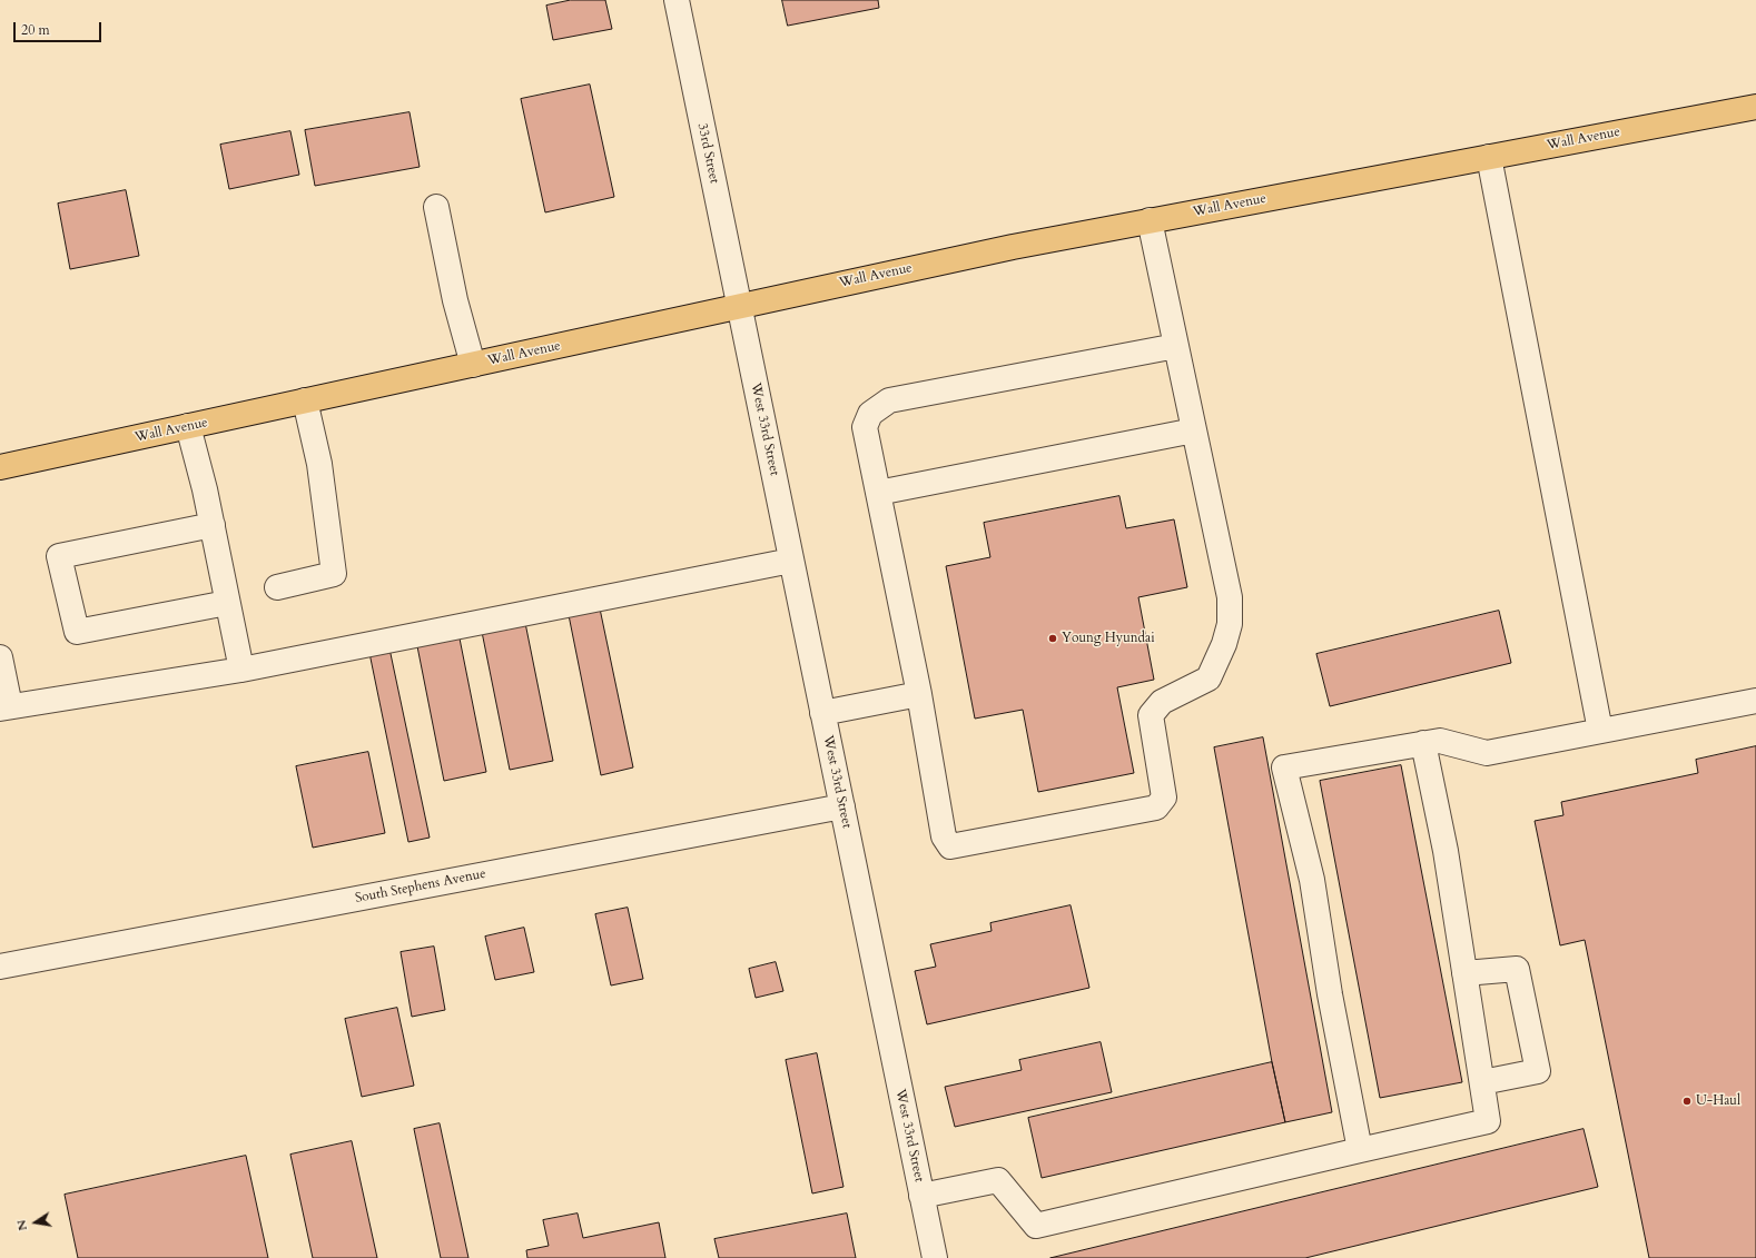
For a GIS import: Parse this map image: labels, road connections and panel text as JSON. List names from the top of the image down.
{
  "streets": {
    "main road": ["Wall Avenue"],
    "street": ["33rd Street", "West 33rd Street", "South Stephens Avenue"]
  },
  "crossings": [
    ["Wall Avenue", "33rd Street"],
    ["Wall Avenue", "West 33rd Street"],
    ["33rd Street", "West 33rd Street"],
    ["West 33rd Street", "South Stephens Avenue"]
  ],
  "places": ["Young Hyundai", "U-Haul"],
  "scale_bar": "20 m",
  "north": "left"
}
